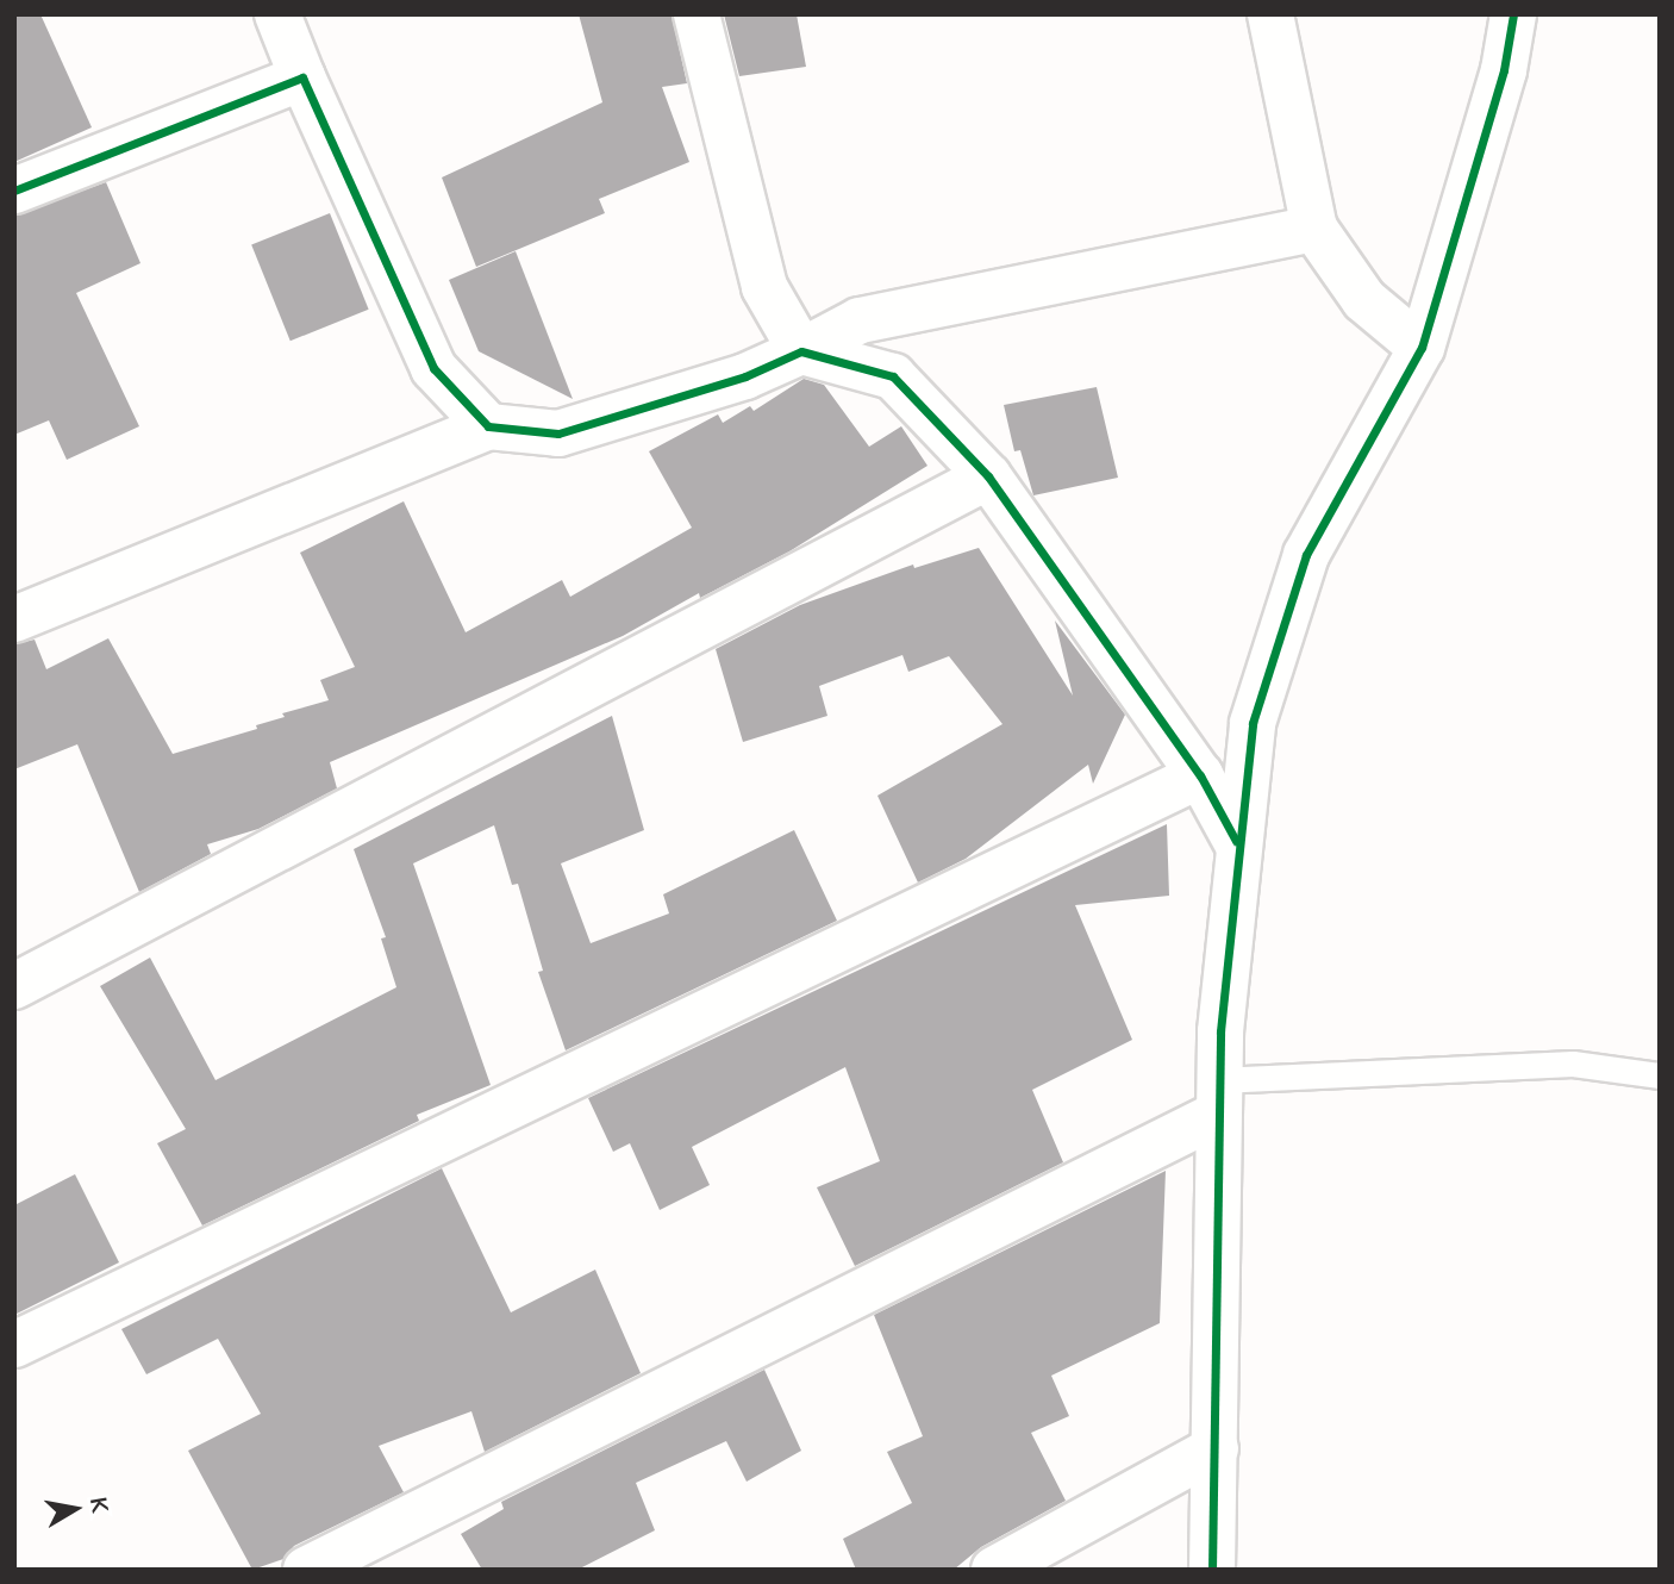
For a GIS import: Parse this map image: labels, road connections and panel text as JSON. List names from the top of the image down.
{
  "north": "right"
}
